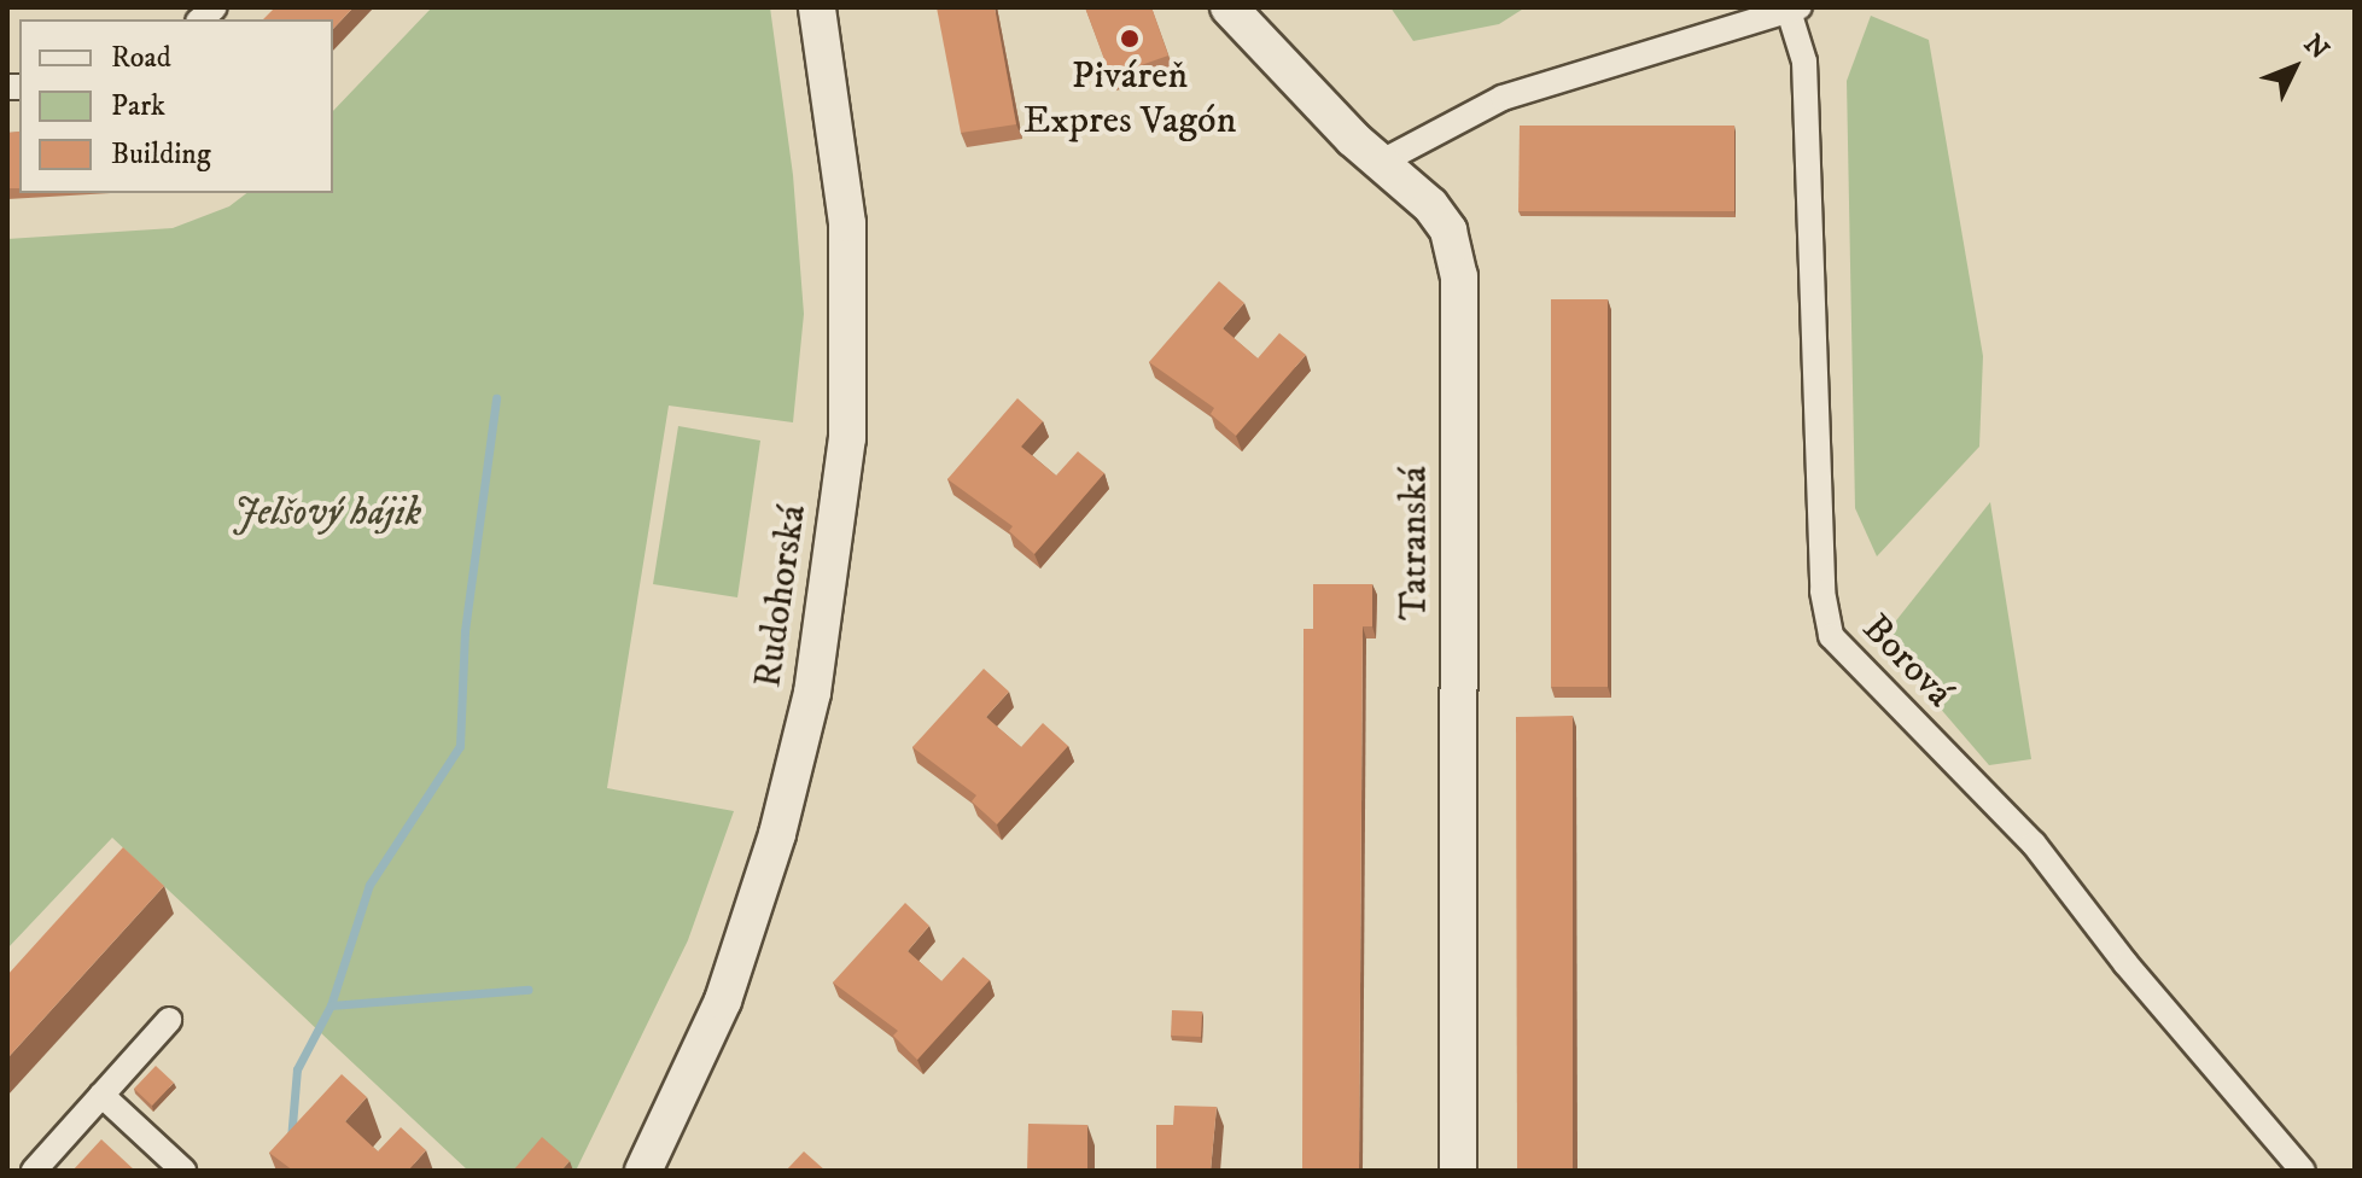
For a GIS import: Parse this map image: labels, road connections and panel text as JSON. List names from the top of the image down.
{
  "streets": {
    "street": ["Tatranská", "Rudohorská", "Borová"]
  },
  "parks": ["Jelšový hájik"],
  "places": ["Piváreň Expres Vagón"],
  "legend": ["Road", "Park", "Building"],
  "north": "top right"
}
